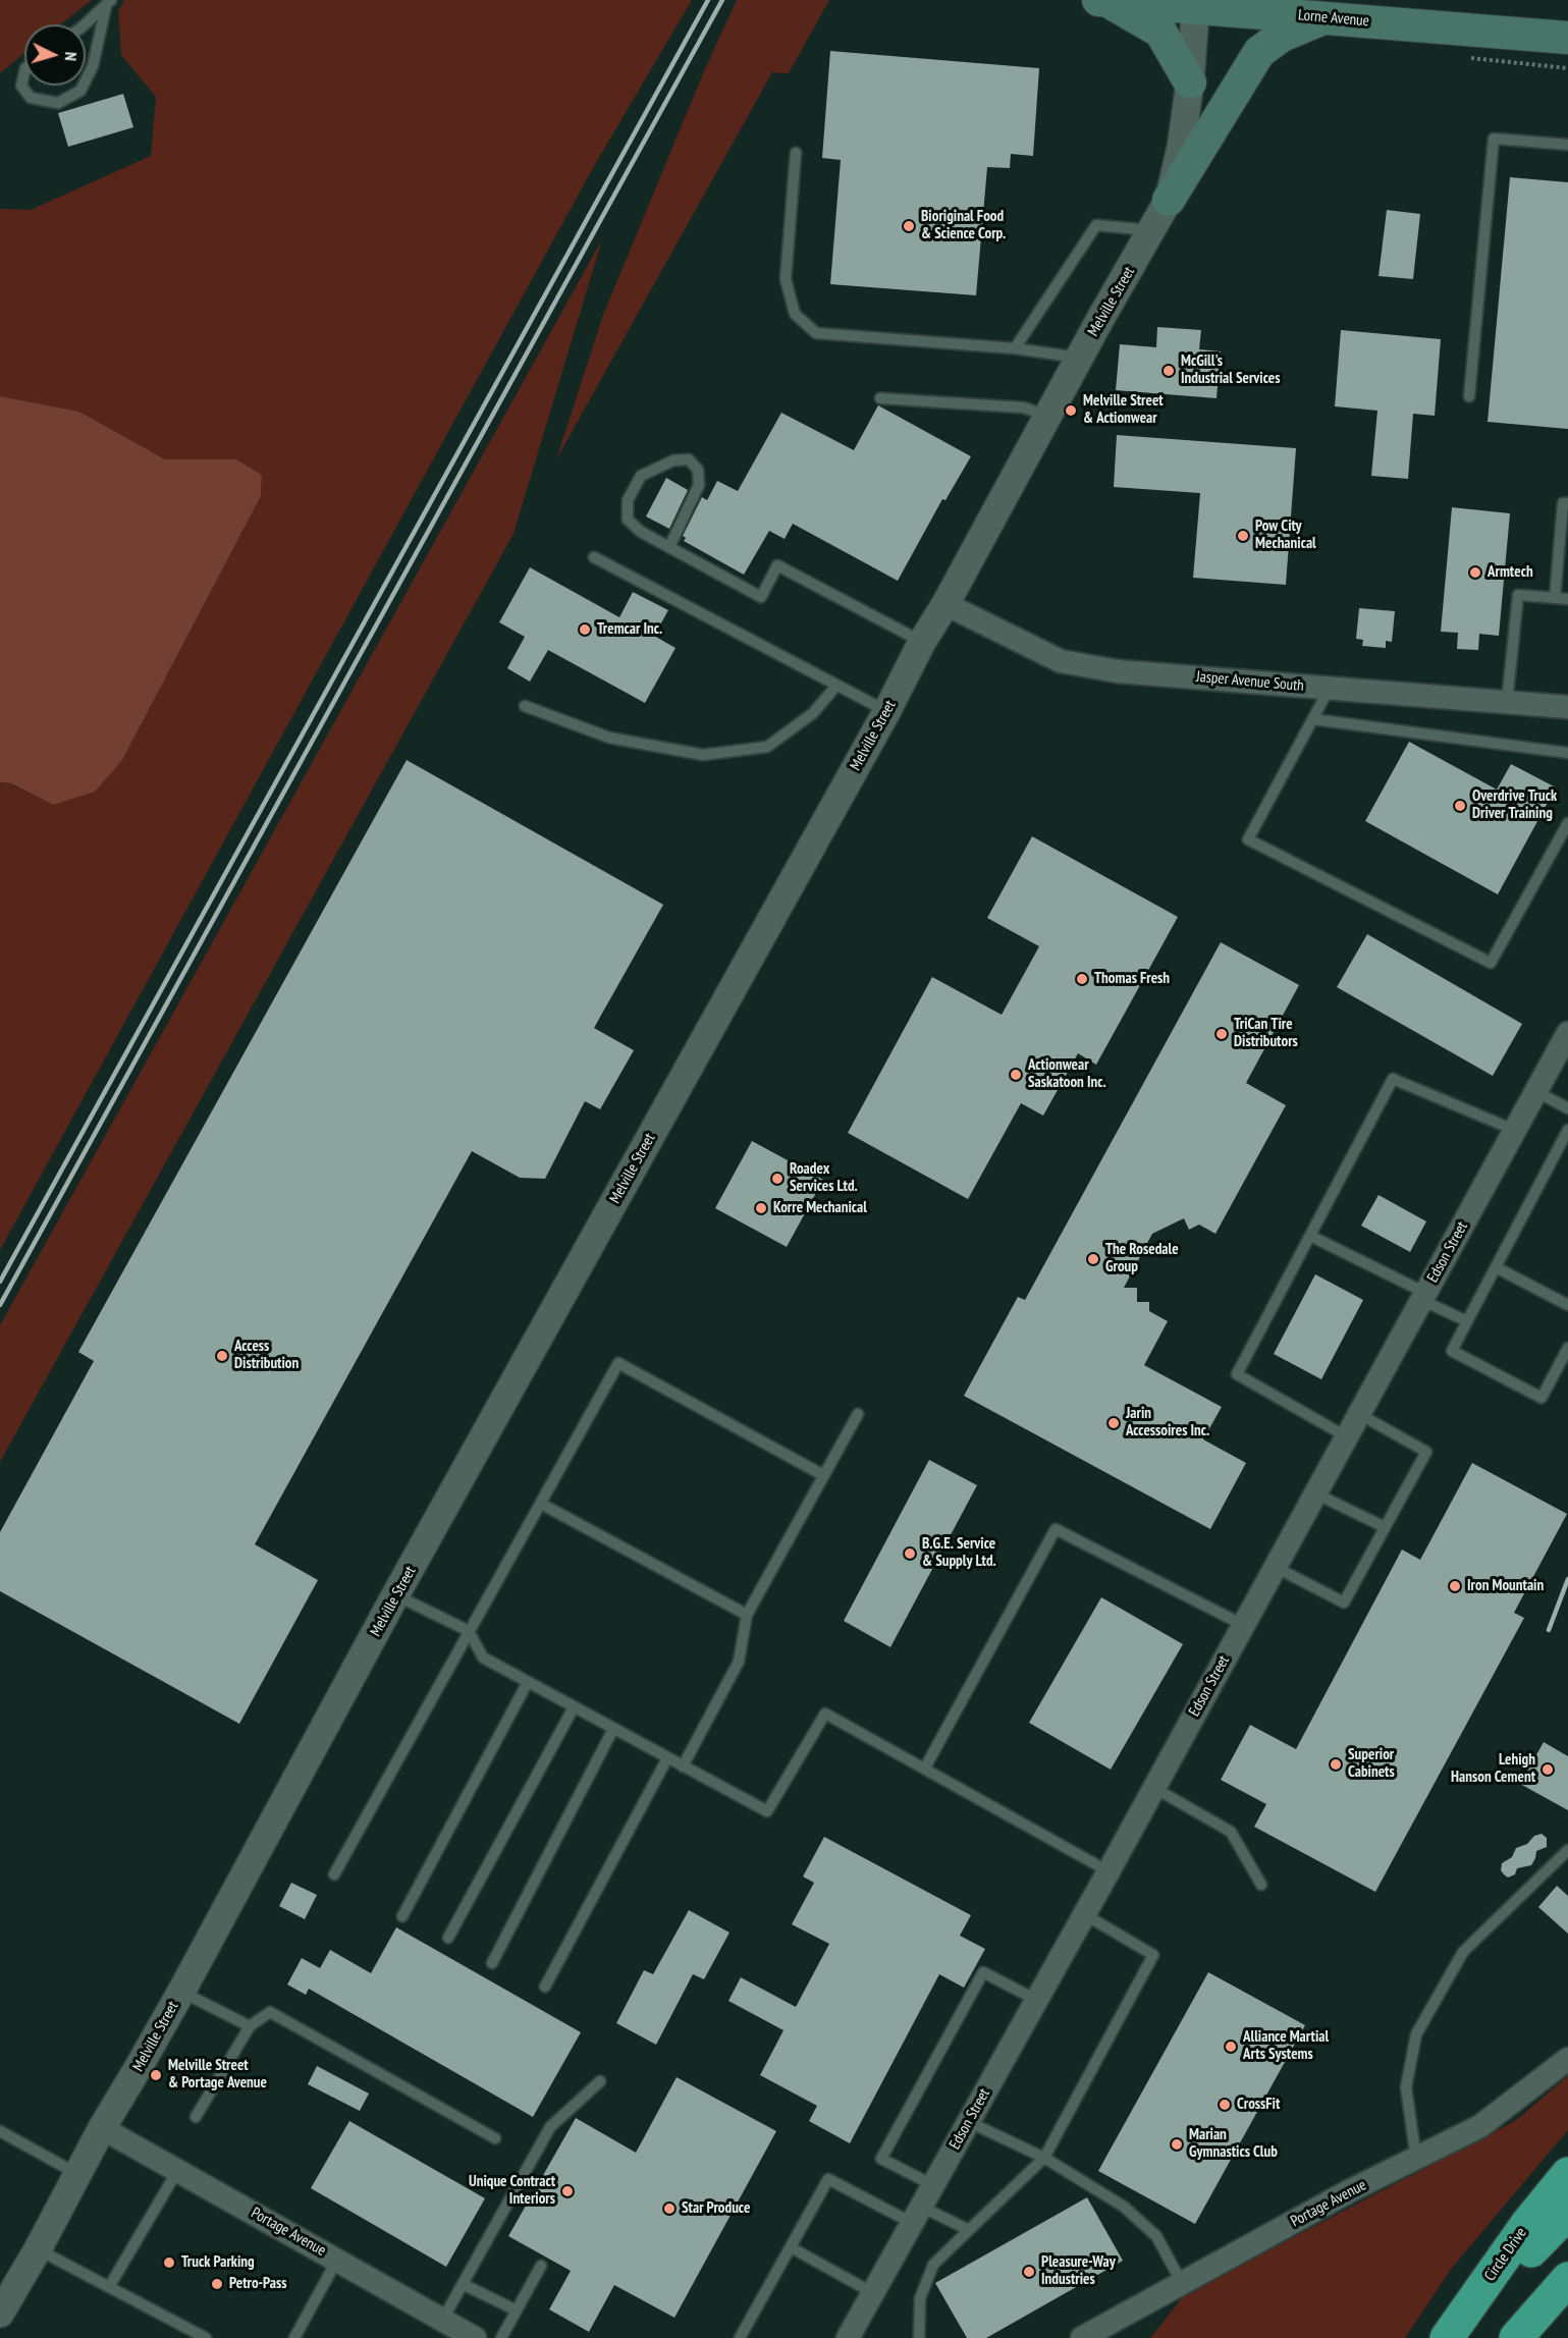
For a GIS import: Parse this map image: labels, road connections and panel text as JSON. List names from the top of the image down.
{
  "streets": {
    "highway": ["Circle Drive"],
    "main road": ["Lorne Avenue"],
    "street": [
      "Melville Street",
      "Jasper Avenue South",
      "Edson Street",
      "Portage Avenue"
    ]
  },
  "crossings": [
    ["Lorne Avenue", "Melville Street"],
    ["Melville Street", "Jasper Avenue South"],
    ["Melville Street", "Portage Avenue"]
  ],
  "places": [
    "Bioriginal Food & Science Corp.",
    "McGill's Industrial Services",
    "Melville Street & Actionwear",
    "Pow City Mechanical",
    "Armtech",
    "Tremcar Inc.",
    "Overdrive Truck Driver Training",
    "Thomas Fresh",
    "TriCan Tire Distributors",
    "Actionwear Saskatoon Inc.",
    "Roadex Services Ltd.",
    "Korre Mechanical",
    "The Rosedale Group",
    "Access Distribution",
    "Jarin Accessoires Inc.",
    "B.G.E. Service & Supply Ltd.",
    "Iron Mountain",
    "Superior Cabinets",
    "Lehigh Hanson Cement",
    "Alliance Martial Arts Systems",
    "Melville Street & Portage Avenue",
    "CrossFit",
    "Marian Gymnastics Club",
    "Unique Contract Interiors",
    "Star Produce",
    "Truck Parking",
    "Pleasure-Way Industries",
    "Petro-Pass"
  ],
  "north": "right"
}
